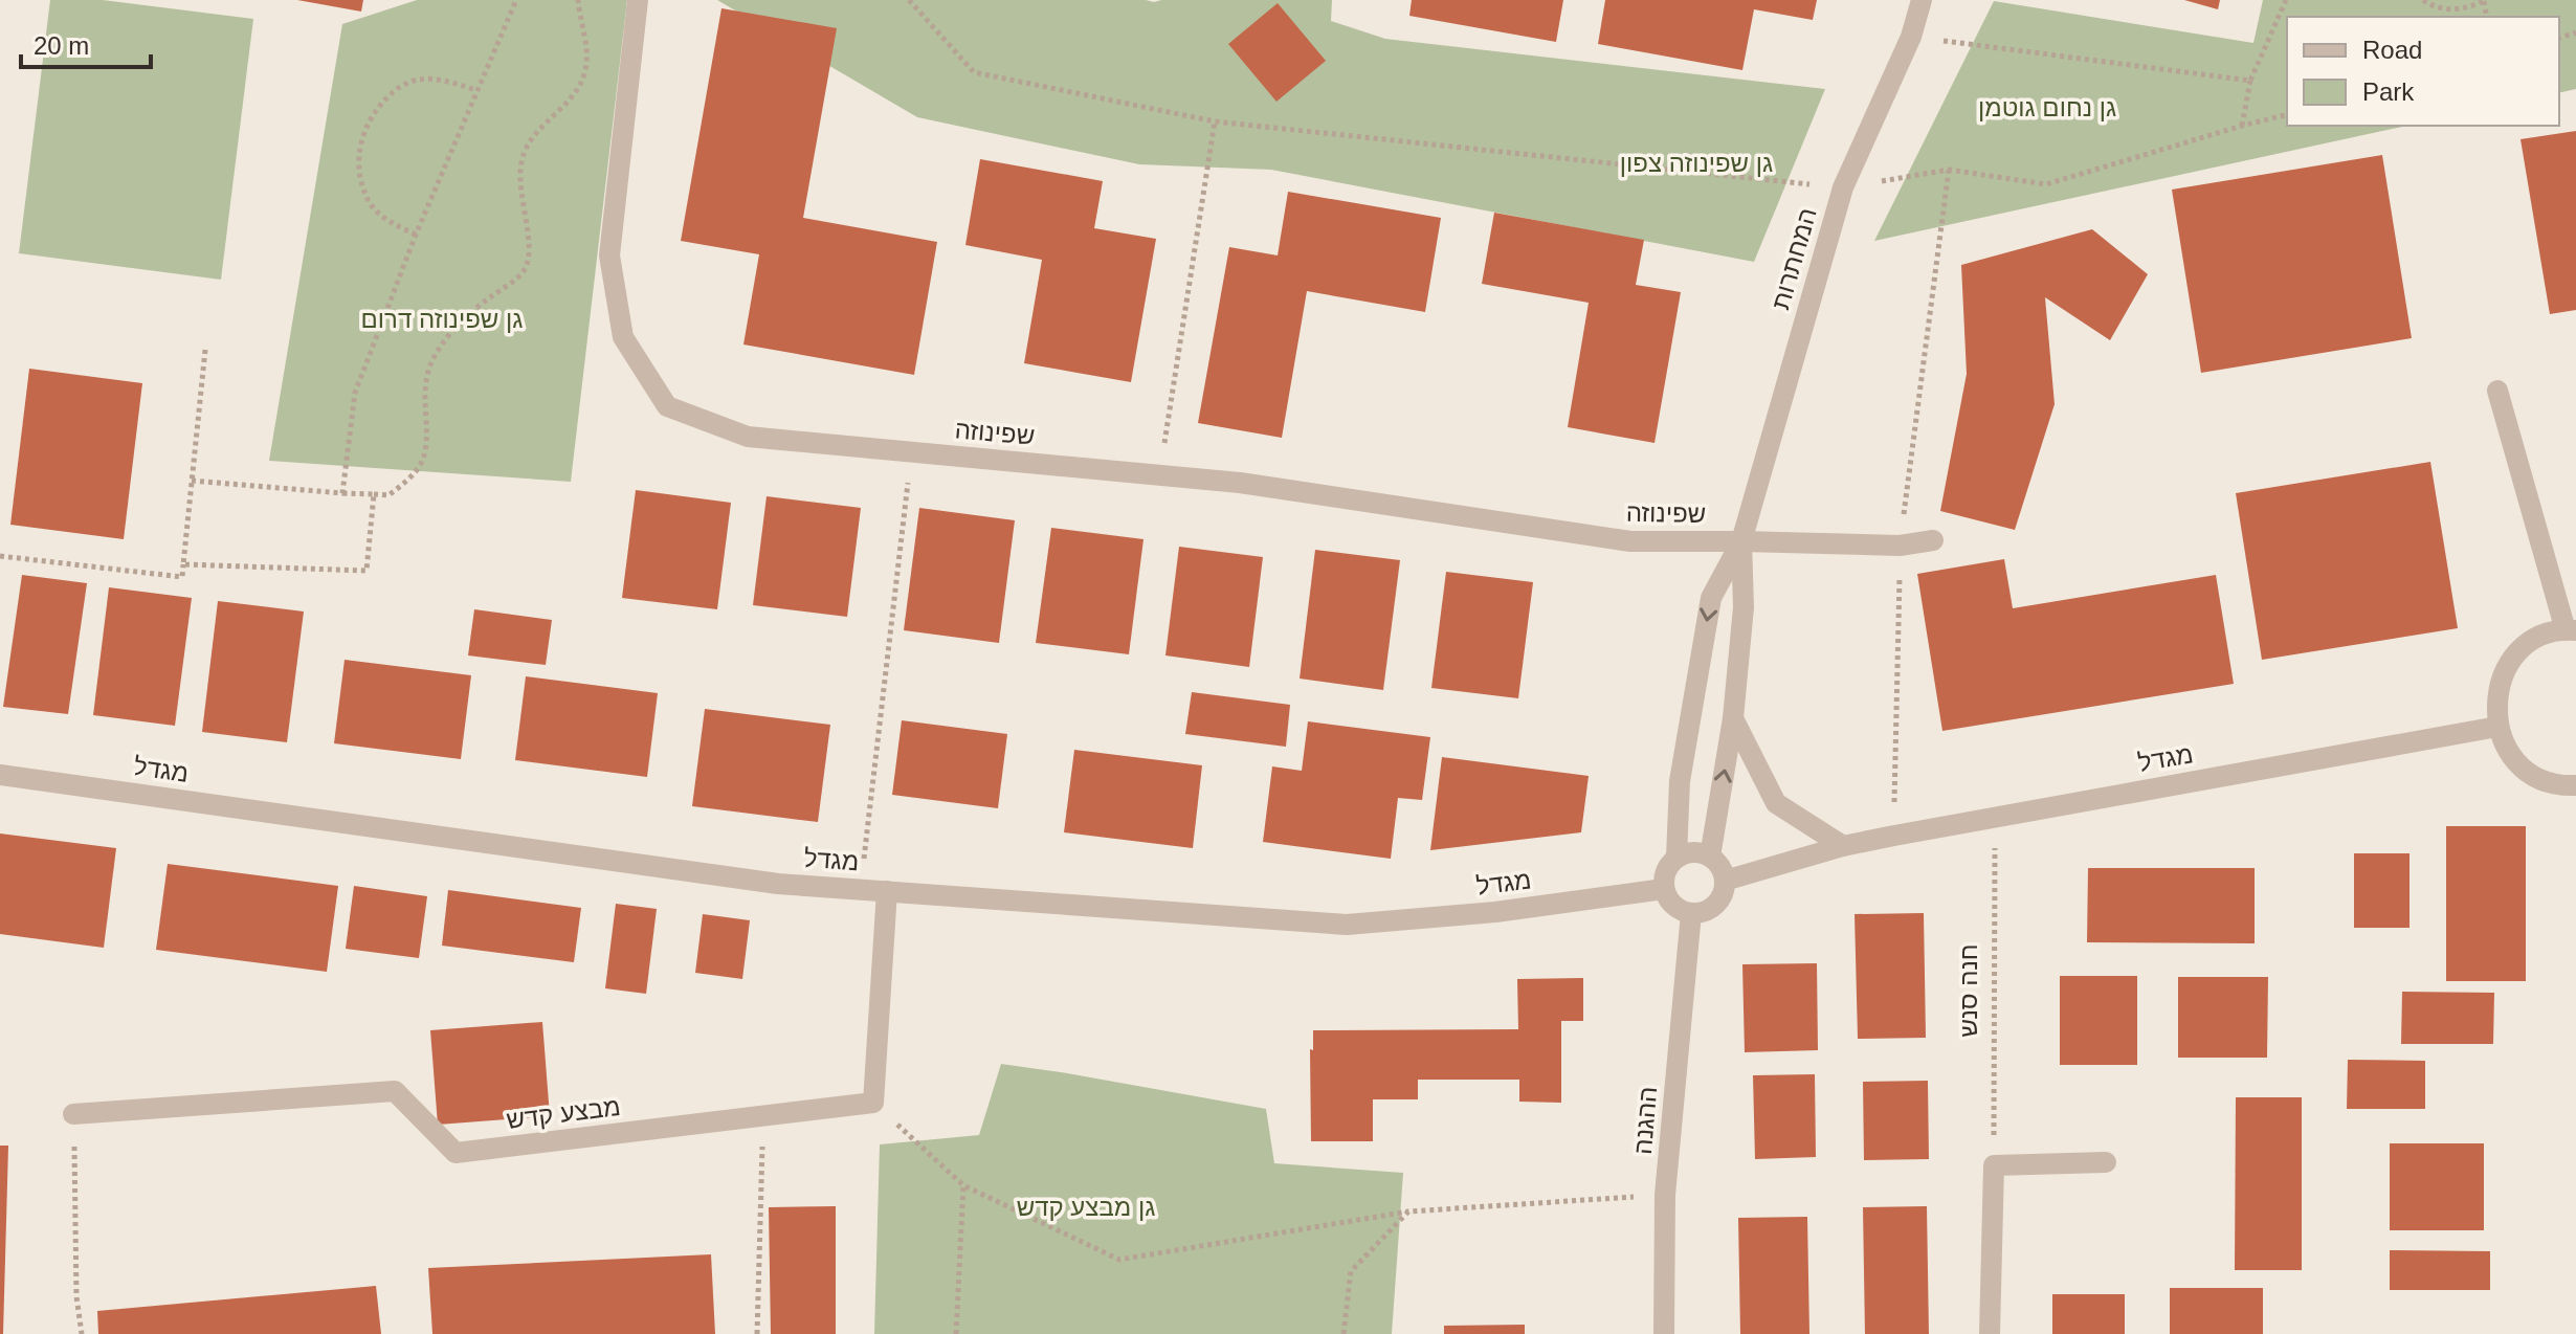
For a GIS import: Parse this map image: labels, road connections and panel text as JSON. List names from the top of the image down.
{
  "streets": {
    "street": [
      "המחתרות",
      "שפינוזה",
      "מגדל",
      "מבצע קדש",
      "ההגנה"
    ],
    "path": ["חנה סנש"]
  },
  "crossings": [
    ["המחתרות", "שפינוזה"],
    ["המחתרות", "מגדל"],
    ["המחתרות", "ההגנה"],
    ["מגדל", "חנה סנש"],
    ["מגדל", "ההגנה"]
  ],
  "parks": [
    "גן נחום גוטמן",
    "גן שפינוזה צפון",
    "גן שפינוזה דרום",
    "גן מבצע קדש"
  ],
  "legend": ["Road", "Park"],
  "scale_bar": "20 m"
}
